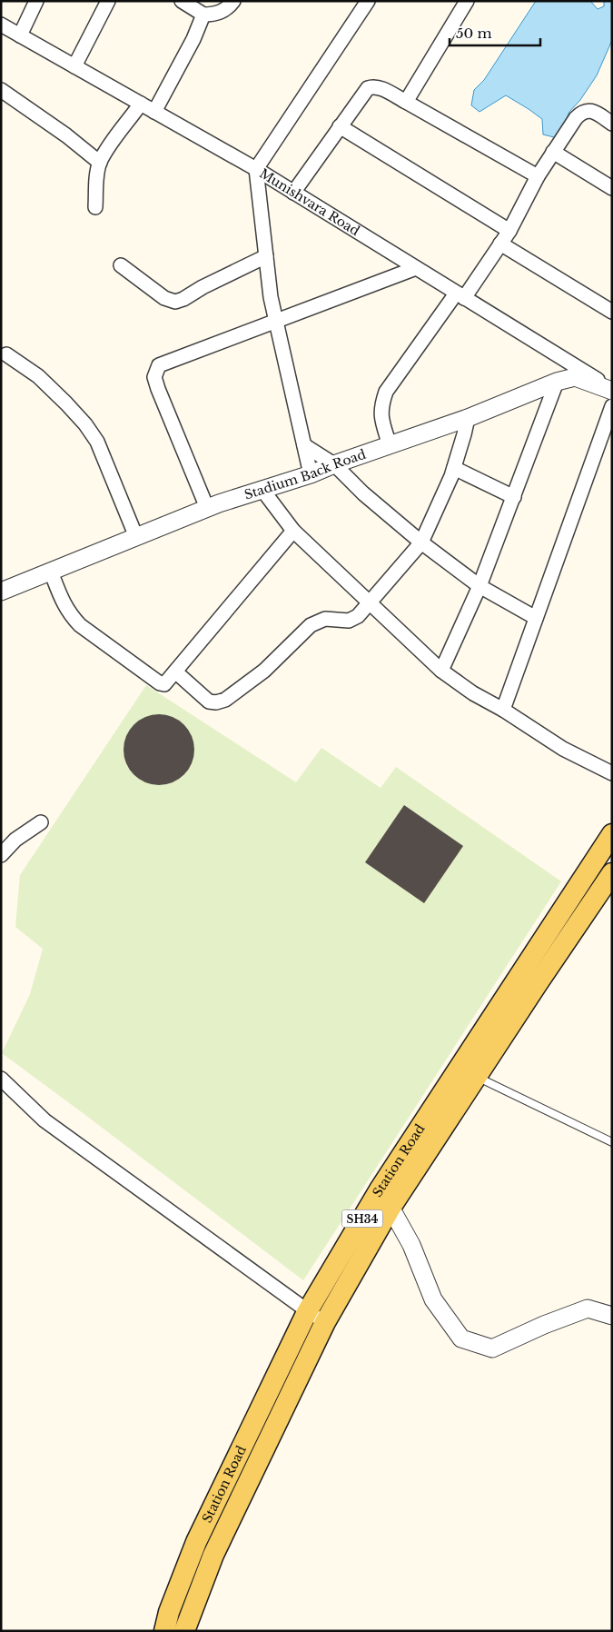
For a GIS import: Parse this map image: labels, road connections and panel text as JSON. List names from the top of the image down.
{
  "streets": {
    "main road": ["Station Road", "SH34"],
    "street": ["Munishvara Road", "Stadium Back Road"]
  },
  "crossings": [
    ["Munishvara Road", "Stadium Back Road"]
  ],
  "scale_bar": "50 m"
}
